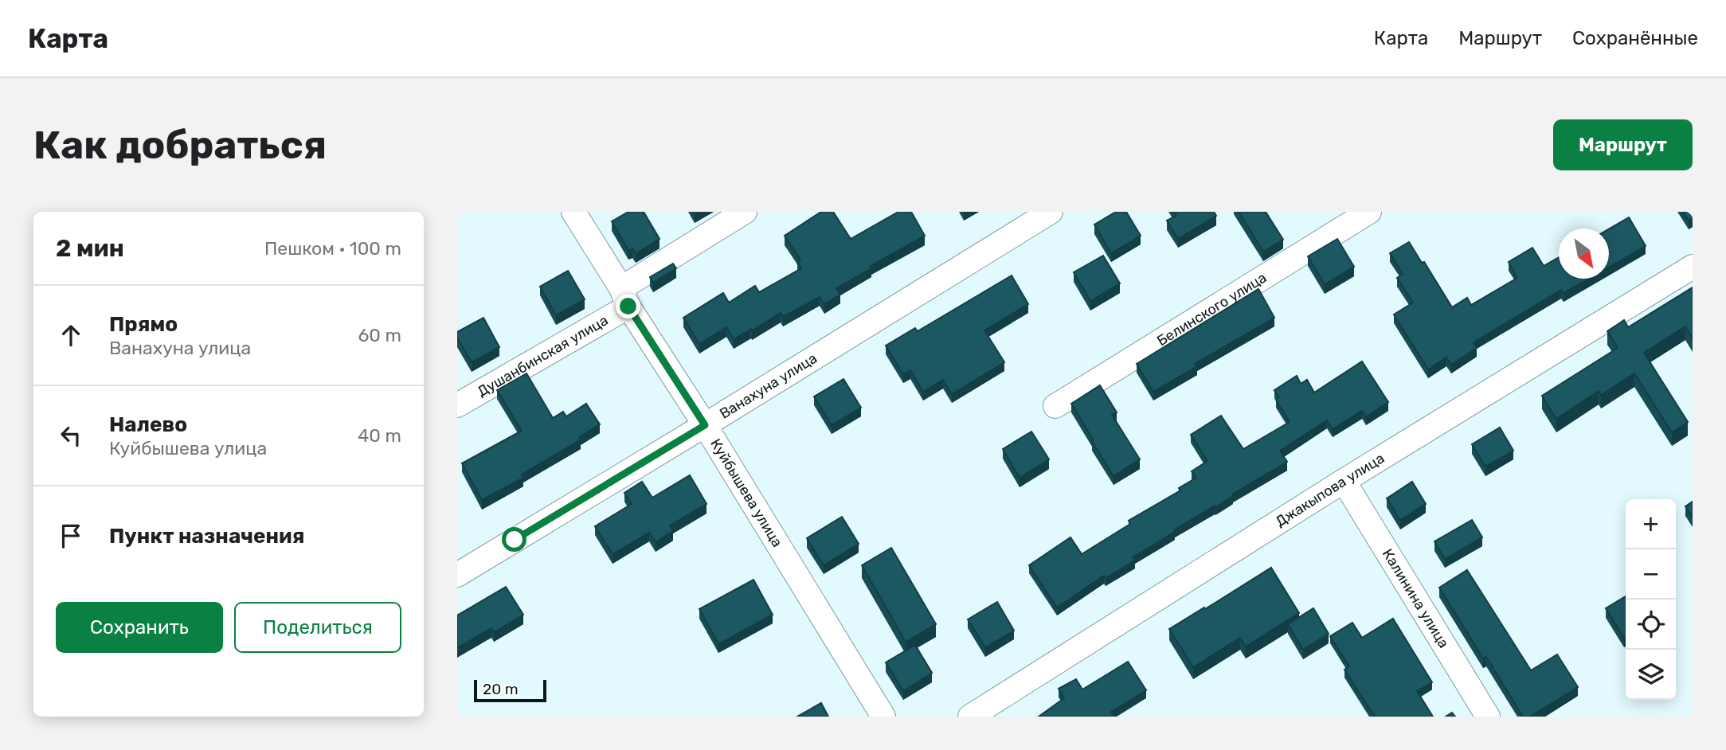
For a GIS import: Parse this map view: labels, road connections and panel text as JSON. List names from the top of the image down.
{
  "streets": {
    "street": [
      "Белинского улица",
      "Душанбинская улица",
      "Ванахуна улица",
      "Джакыпова улица",
      "Куйбышева улица",
      "Калинина улица"
    ]
  },
  "crossings": [
    ["Душанбинская улица", "Куйбышева улица"],
    ["Ванахуна улица", "Куйбышева улица"],
    ["Джакыпова улица", "Калинина улица"]
  ],
  "scale_bar": "20 m",
  "north": "bottom right",
  "page": {
    "header": "Карта",
    "nav": ["Карта", "Маршрут", "Сохранённые"],
    "buttons": [
      "Маршрут",
      ["Сохранить", "Поделиться"]
    ],
    "title": "Как добраться",
    "heading": ["2 мин", "Пешком · 100 m"],
    "list": [
      ["Прямо", "Ванахуна улица", "60 m"],
      ["Налево", "Куйбышева улица", "40 m"],
      "Пункт назначения"
    ],
    "map_buttons": ["+", "−"],
    "scale": "20 m"
  }
}
